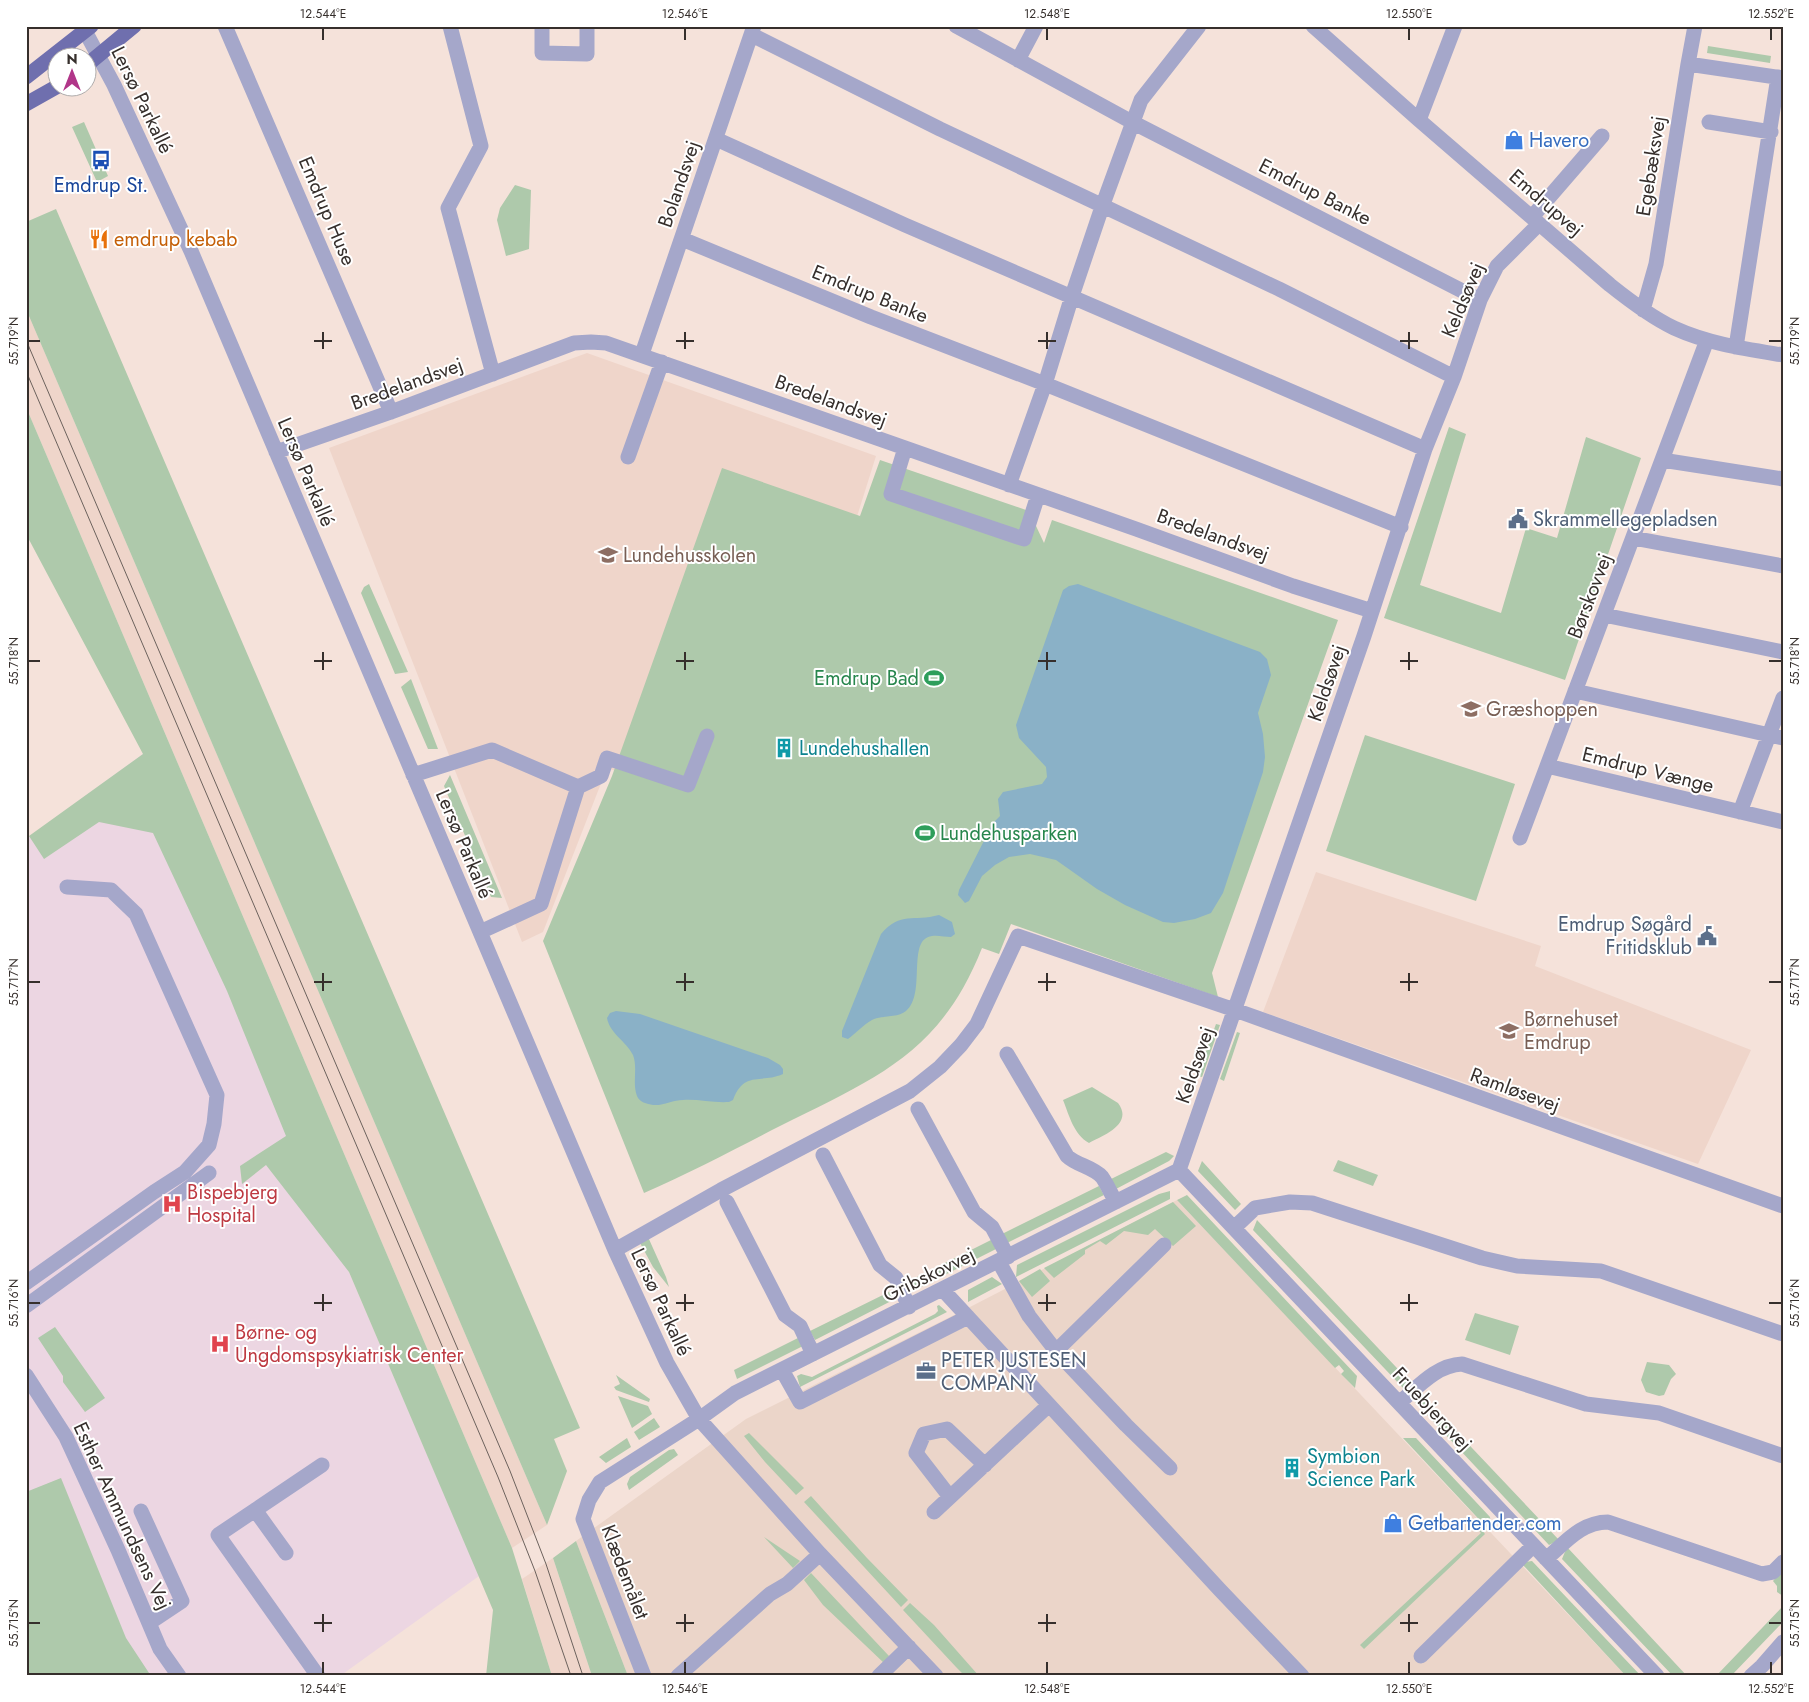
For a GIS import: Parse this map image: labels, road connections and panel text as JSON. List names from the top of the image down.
{
  "streets": {
    "street": [
      "Lersø Parkallé",
      "Egebæksvej",
      "Bolandsvej",
      "Emdrup Banke",
      "Emdrupvej",
      "Emdrup Huse",
      "Keldsøvej",
      "Bredelandsvej",
      "Børskovvej",
      "Emdrup Vænge",
      "Ramløsevej",
      "Gribskovvej",
      "Fruebjergvej",
      "Esther Ammundsens Vej",
      "Klædemålet"
    ]
  },
  "crossings": [
    ["Lersø Parkallé", "Bredelandsvej"],
    ["Lersø Parkallé", "Ramløsevej"],
    ["Lersø Parkallé", "Gribskovvej"],
    ["Lersø Parkallé", "Klædemålet"],
    ["Egebæksvej", "Emdrupvej"],
    ["Bolandsvej", "Emdrup Banke"],
    ["Bolandsvej", "Bredelandsvej"],
    ["Emdrup Banke", "Keldsøvej"],
    ["Emdrupvej", "Keldsøvej"],
    ["Emdrupvej", "Børskovvej"],
    ["Emdrup Huse", "Bredelandsvej"],
    ["Keldsøvej", "Bredelandsvej"],
    ["Keldsøvej", "Ramløsevej"],
    ["Keldsøvej", "Gribskovvej"],
    ["Keldsøvej", "Fruebjergvej"],
    ["Børskovvej", "Emdrup Vænge"],
    ["Gribskovvej", "Fruebjergvej"],
    ["Gribskovvej", "Klædemålet"]
  ],
  "places": {
    "shop": ["Havero", "Getbartender.com"],
    "bus stop": ["Emdrup St."],
    "restaurant": ["emdrup kebab"],
    "public building": ["Skrammellegepladsen", "Emdrup Søgård Fritidsklub"],
    "school or university": ["Lundehusskolen", "Græshoppen", "Børnehuset Emdrup"],
    "sports": ["Emdrup Bad", "Lundehusparken"],
    "building": ["Lundehushallen", "Symbion Science Park"],
    "hospital": ["Bispebjerg Hospital", "Børne- og Ungdomspsykiatrisk Center"],
    "office": ["PETER JUSTESEN COMPANY"]
  },
  "north": "top",
  "coordinates": [
    "12.544°E",
    "12.546°E",
    "12.548°E",
    "12.550°E",
    "12.552°E",
    "55.719°N",
    "55.718°N",
    "55.717°N",
    "55.716°N",
    "55.715°N"
  ]
}
